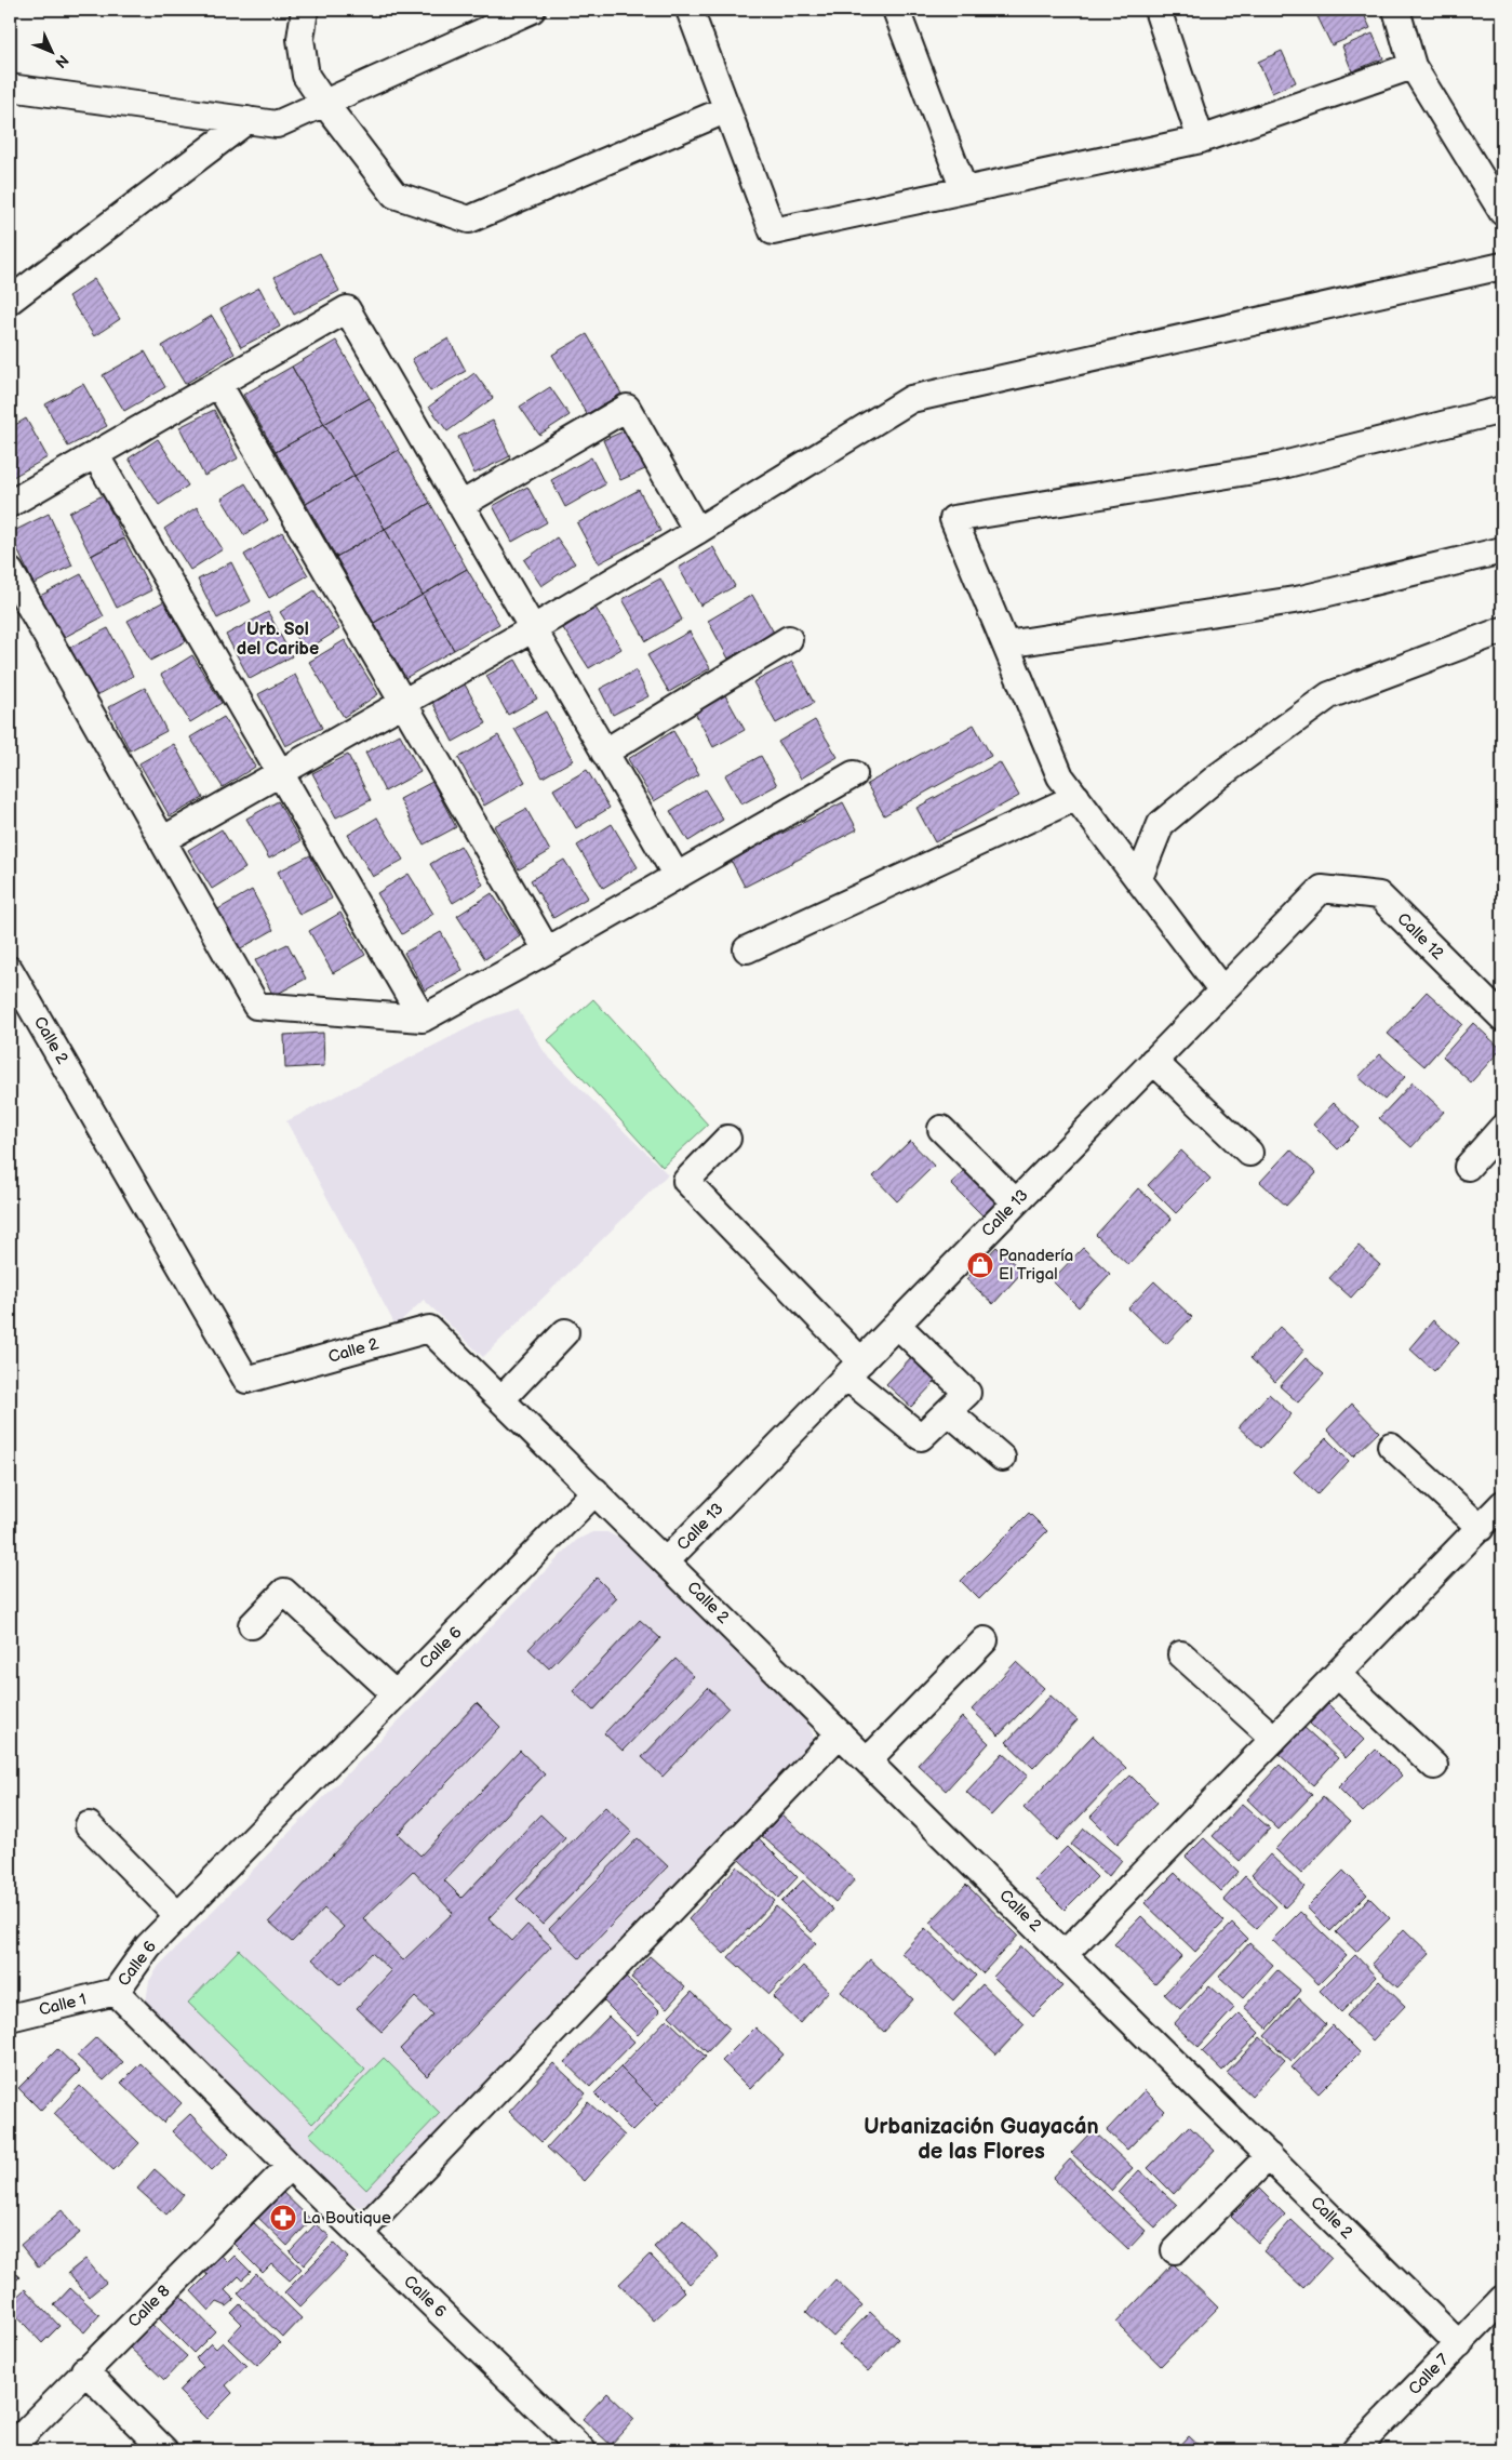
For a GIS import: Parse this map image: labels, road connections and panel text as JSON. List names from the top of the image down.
{
  "streets": {
    "street": [
      "Calle 12",
      "Calle 2",
      "Calle 13",
      "Calle 6",
      "Calle 1",
      "Calle 8",
      "Calle 7"
    ]
  },
  "crossings": [
    ["Calle 12", "Calle 13"],
    ["Calle 2", "Calle 13"],
    ["Calle 2", "Calle 6"],
    ["Calle 2", "Calle 7"],
    ["Calle 6", "Calle 1"],
    ["Calle 6", "Calle 8"]
  ],
  "districts": ["Urb. Sol del Caribe", "Urbanización Guayacán de las Flores"],
  "places": {
    "shop": ["Panadería El Trigal"],
    "pharmacy": ["La Boutique"]
  },
  "north": "bottom right"
}
